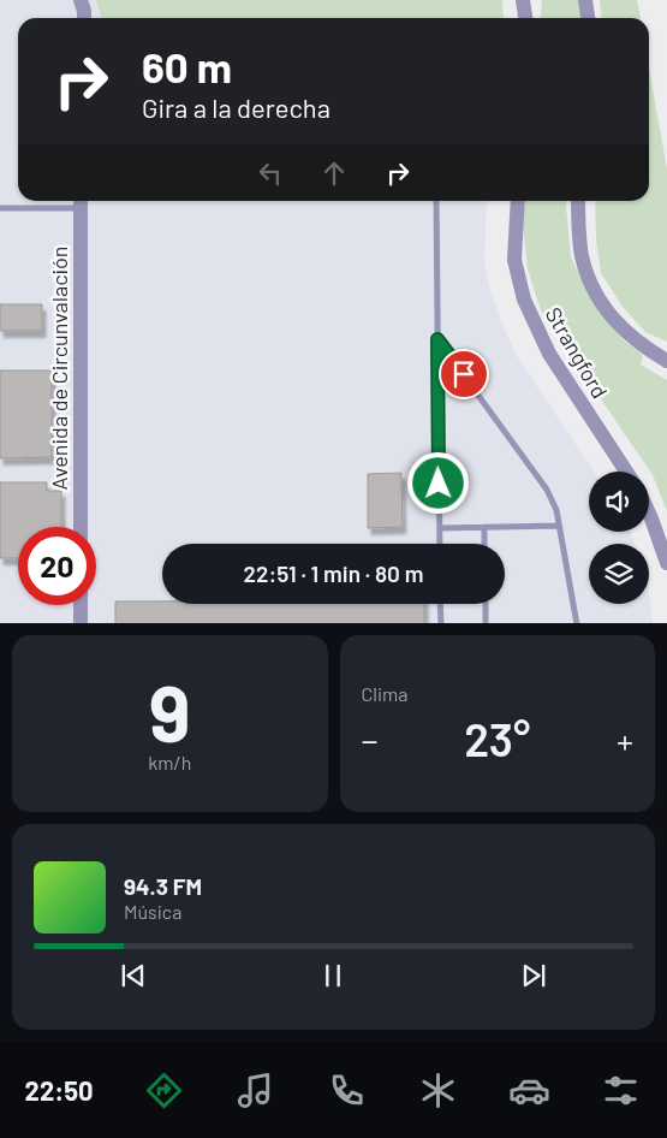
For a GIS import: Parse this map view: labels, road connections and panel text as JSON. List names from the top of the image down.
{
  "streets": {
    "street": ["Strangford", "Avenida de Circunvalación"]
  },
  "page": {
    "turn": ["60 m", "Gira a la derecha"],
    "limit": "20",
    "trip": "22:51 · 1 min · 80 m",
    "tile": [
      ["9", "km/h"],
      "Clima"
    ],
    "heat": ["−", "23°", "+"],
    "song": ["94.3 FM", "Música"],
    "tabs": "22:50"
  }
}
